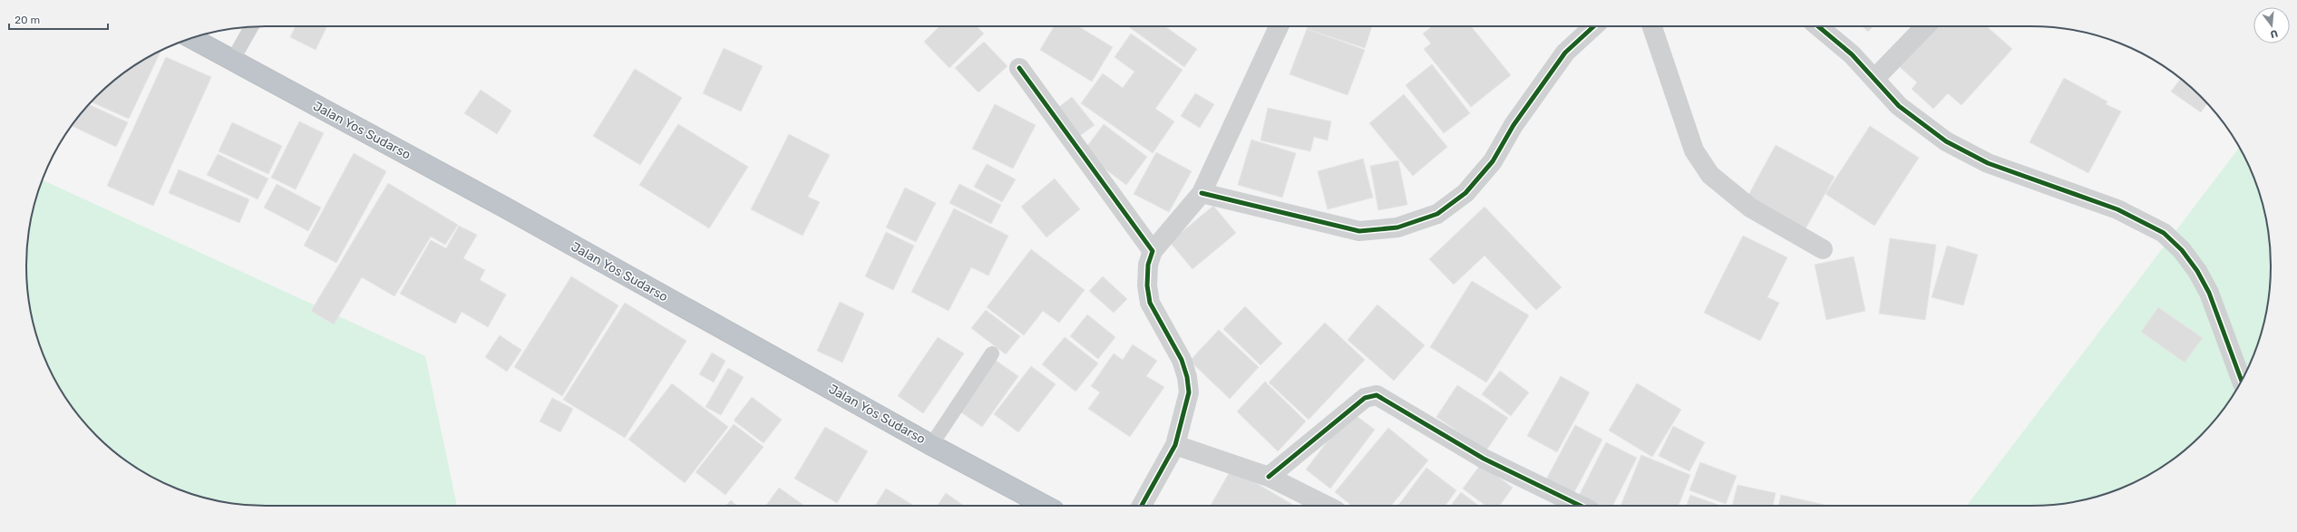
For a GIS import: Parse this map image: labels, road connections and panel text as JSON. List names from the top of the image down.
{
  "streets": {
    "highway": ["Jalan Yos Sudarso"]
  },
  "scale_bar": "20 m",
  "north": "bottom"
}
